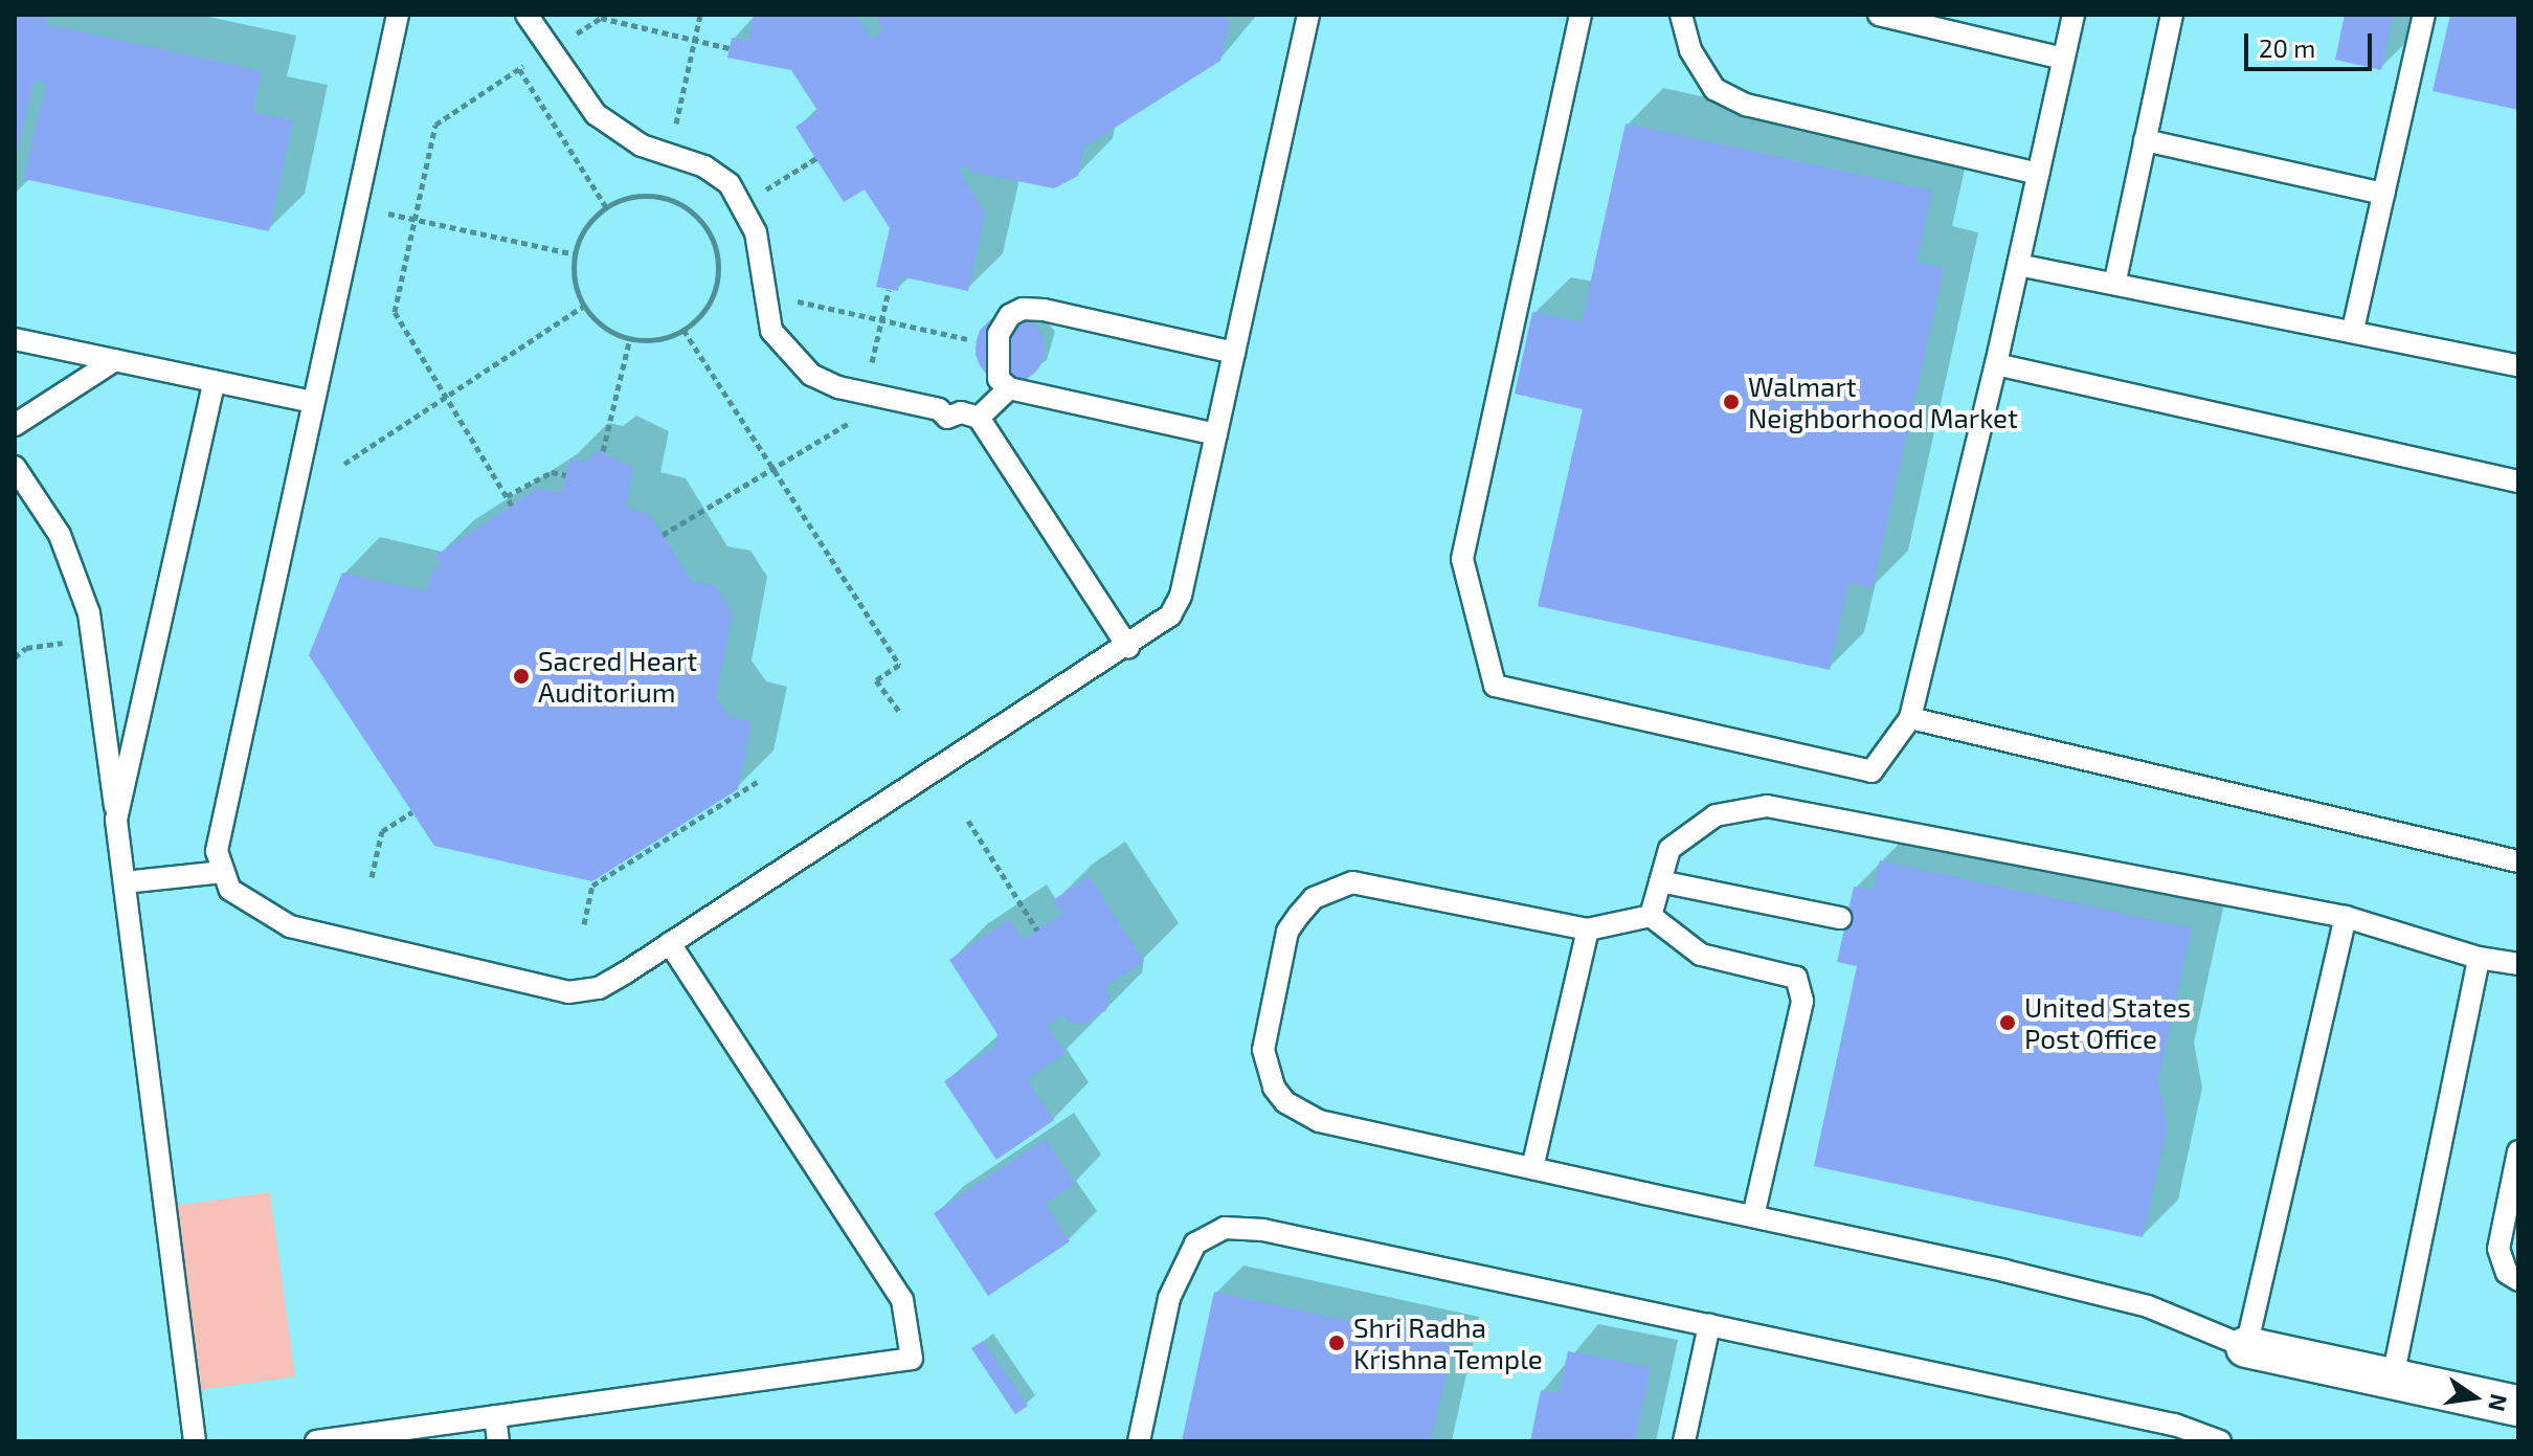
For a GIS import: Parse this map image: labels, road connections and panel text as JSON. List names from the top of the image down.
{
  "places": [
    "Walmart Neighborhood Market",
    "Sacred Heart Auditorium",
    "United States Post Office",
    "Shri Radha Krishna Temple"
  ],
  "scale_bar": "20 m",
  "north": "right"
}
